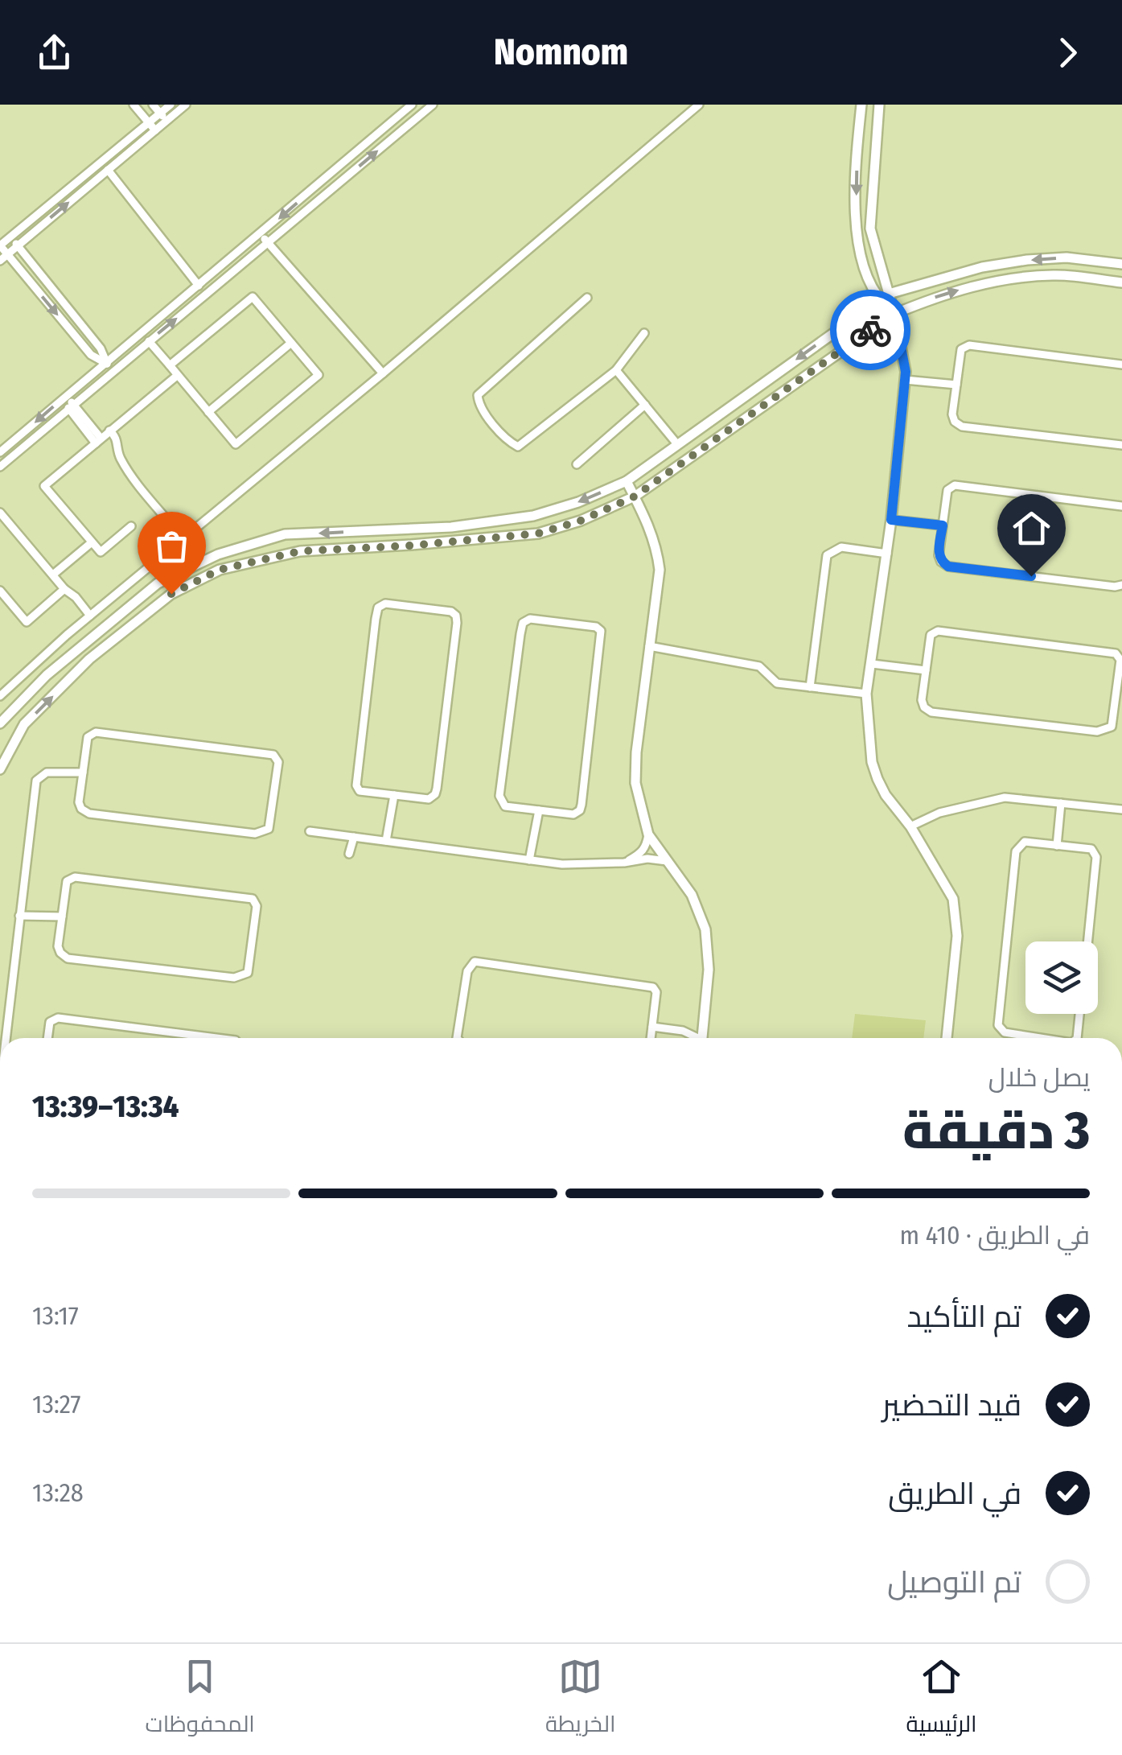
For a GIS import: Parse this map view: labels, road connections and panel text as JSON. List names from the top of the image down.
{
  "page": {
    "header": "Nomnom",
    "heading": ["3 دقيقة", "يصل خلال", "13:34–13:39"],
    "bar": "في الطريق · 410 m",
    "list": [
      ["تم التأكيد", "13:17"],
      ["قيد التحضير", "13:27"],
      ["في الطريق", "13:28"],
      "تم التوصيل"
    ],
    "tabs": ["الرئيسية", "الخريطة", "المحفوظات"]
  }
}
